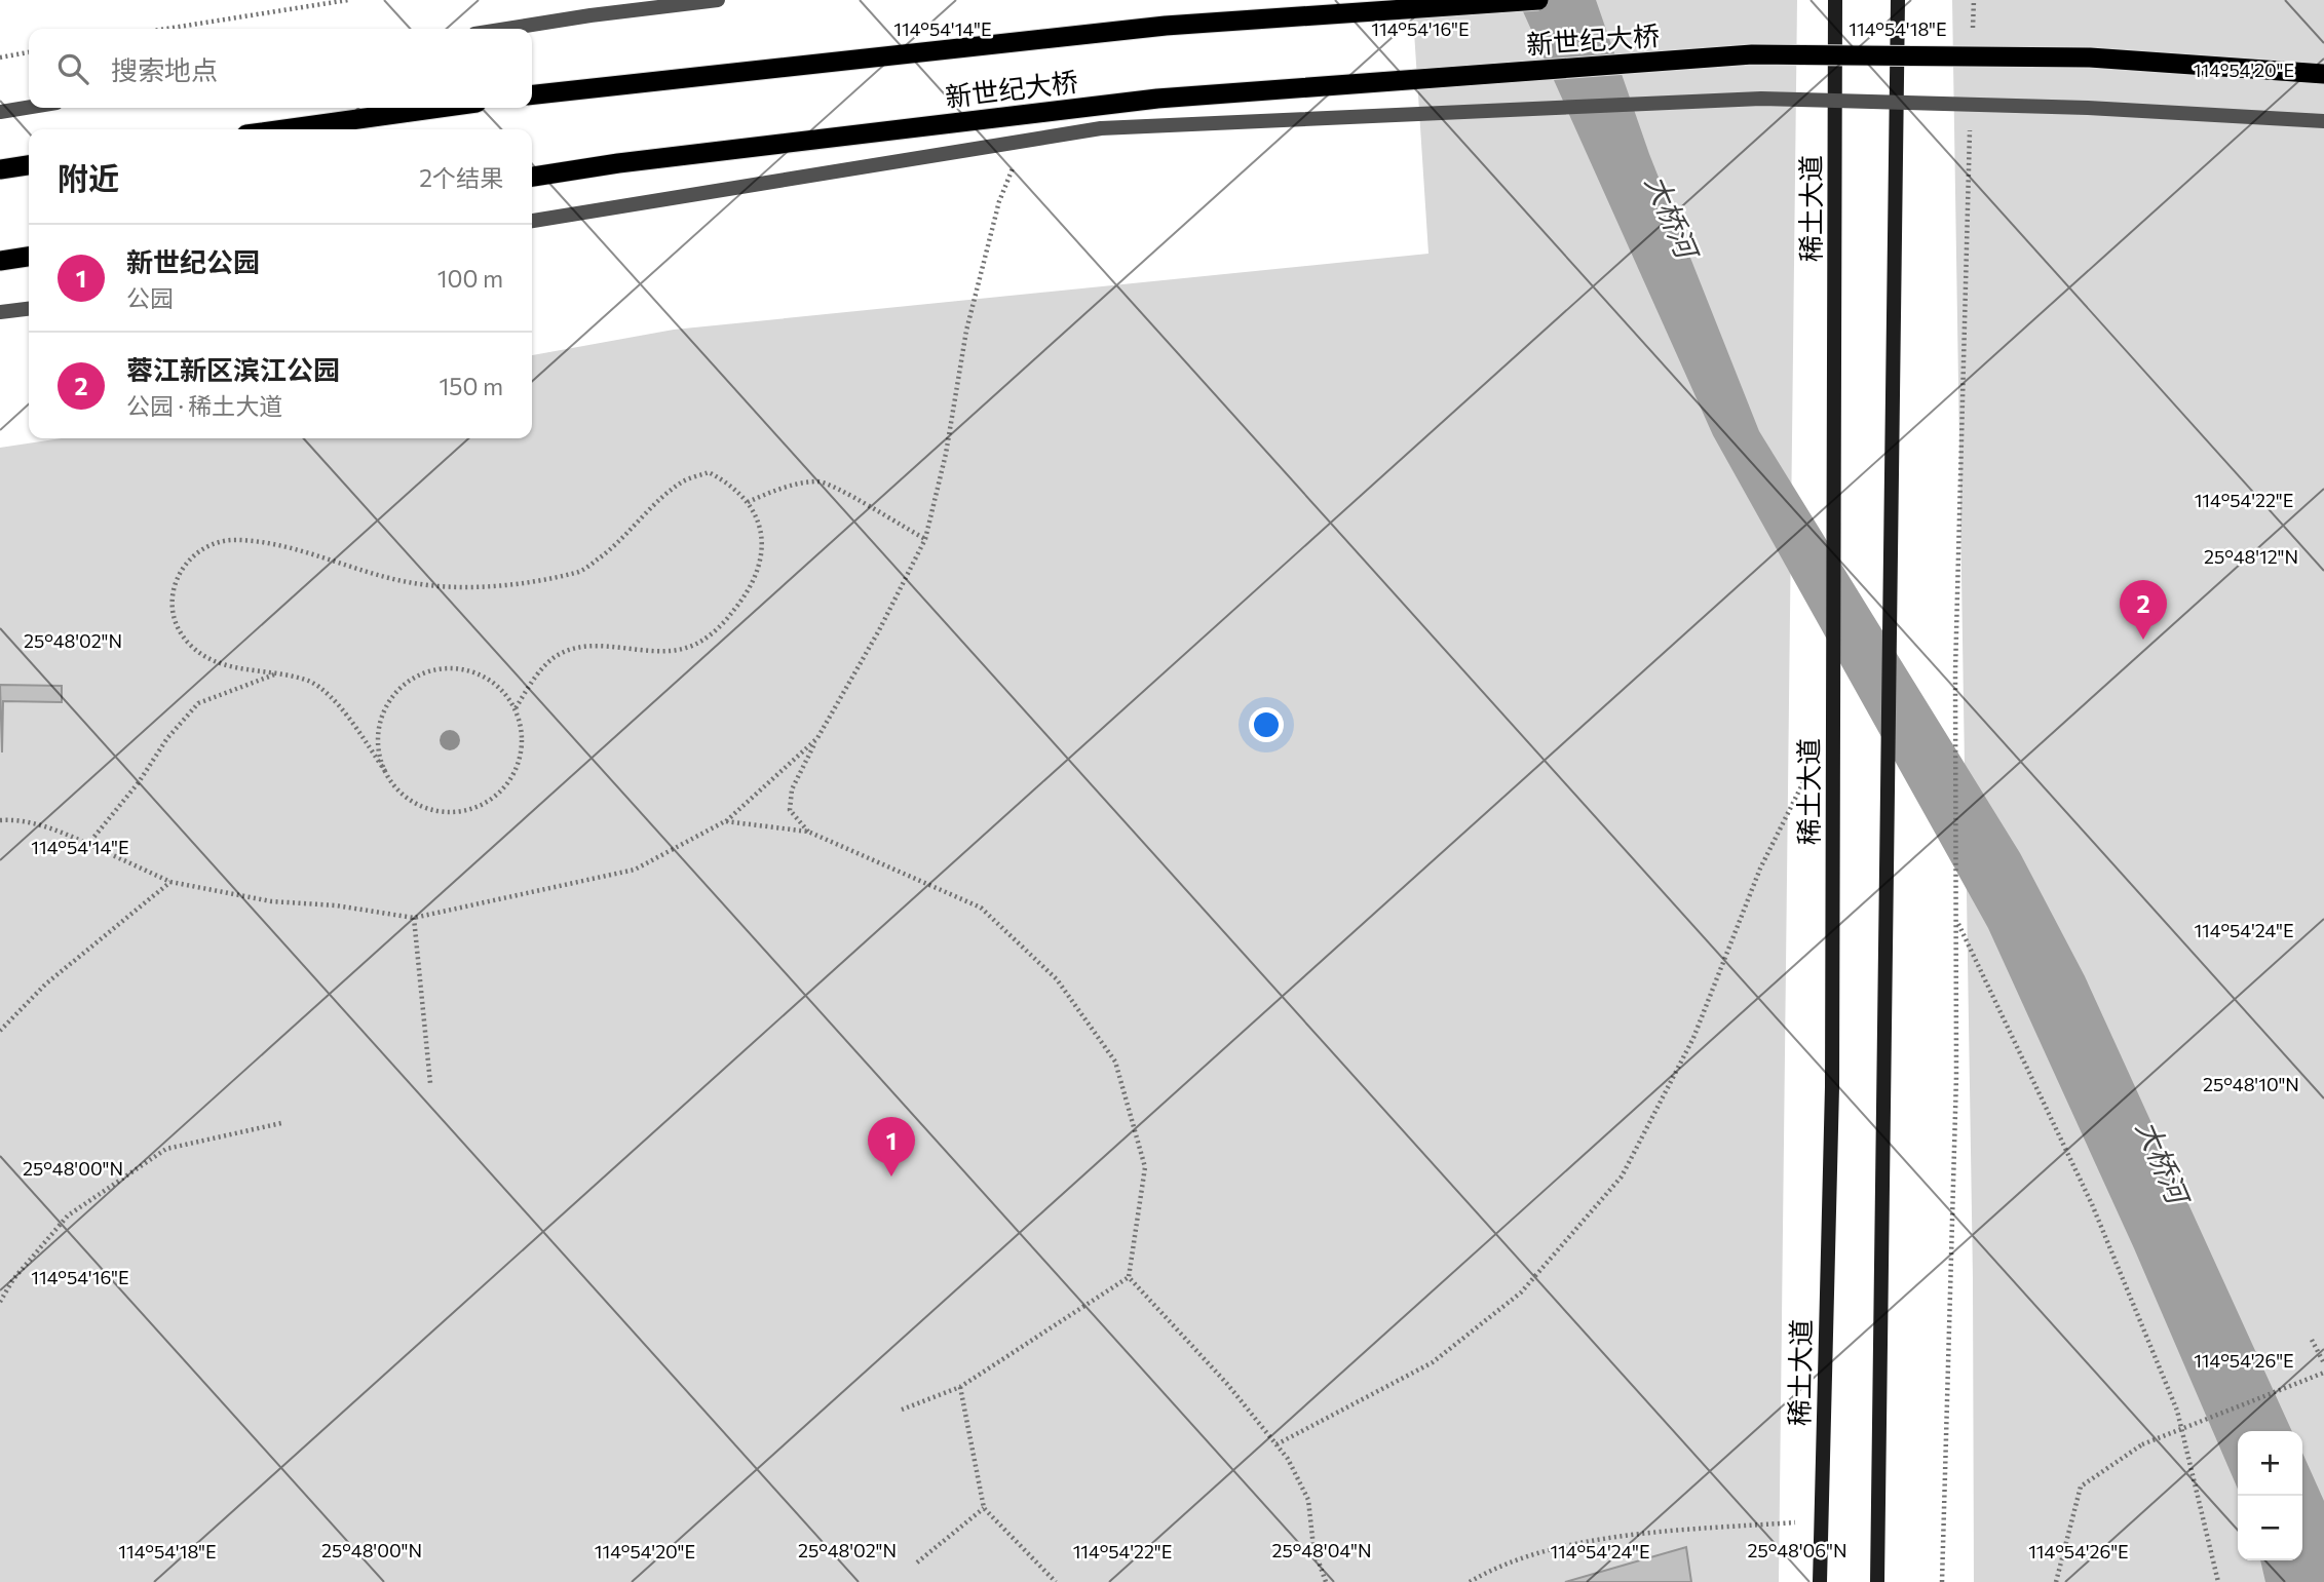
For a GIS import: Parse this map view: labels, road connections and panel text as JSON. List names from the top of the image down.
{
  "streets": {
    "highway": ["新世纪大桥"],
    "main road": ["稀土大道"]
  },
  "water": ["大桥河"],
  "page": {
    "search": "搜索地点",
    "heading": ["附近", "2个结果"],
    "list": [
      {
        "mark": "1",
        "name": "新世纪公园",
        "note": "公园",
        "value": "100 m"
      },
      {
        "mark": "2",
        "name": "蓉江新区滨江公园",
        "note": "公园 · 稀土大道",
        "value": "150 m"
      }
    ],
    "pins": ["2", "1"],
    "map_buttons": ["+", "−"]
  },
  "coordinates": [
    "114°54'14\"E",
    "114°54'16\"E",
    "114°54'18\"E",
    "114°54'20\"E",
    "114°54'22\"E",
    "25°48'12\"N",
    "25°48'02\"N",
    "114°54'24\"E",
    "25°48'10\"N",
    "25°48'00\"N",
    "114°54'26\"E",
    "25°48'04\"N",
    "25°48'06\"N"
  ]
}
